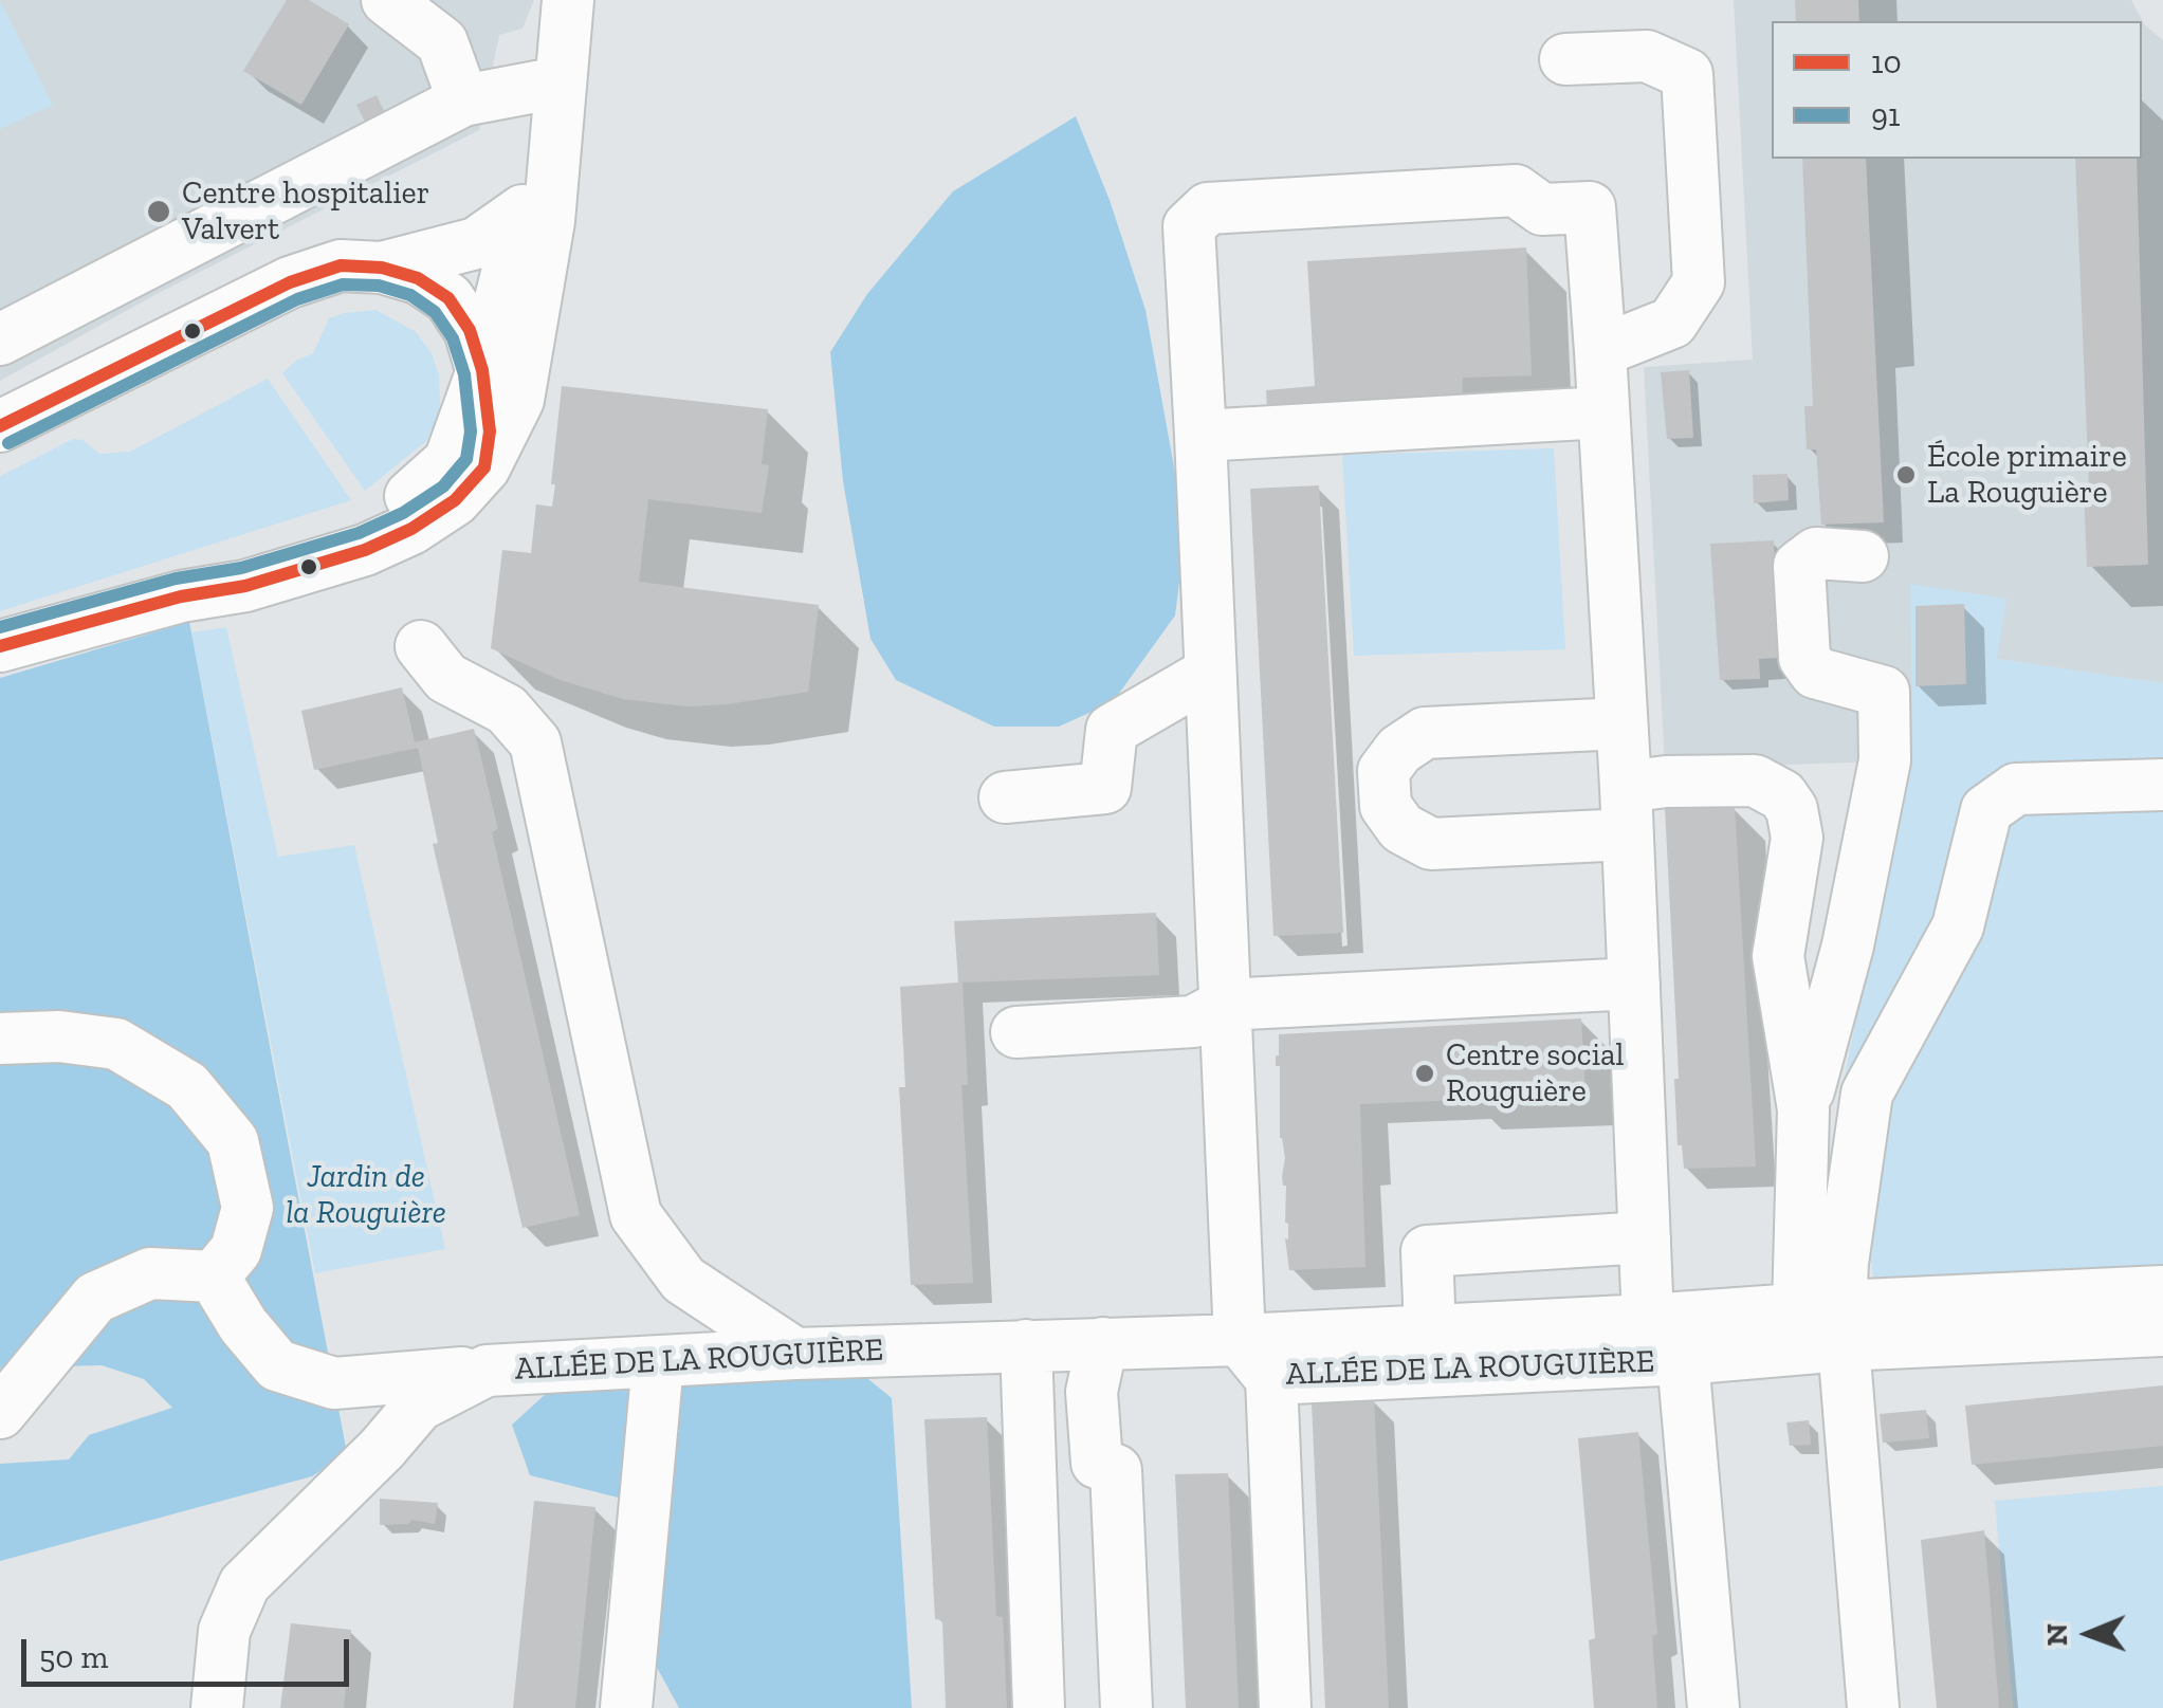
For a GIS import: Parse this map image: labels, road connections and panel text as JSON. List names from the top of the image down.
{
  "streets": {
    "street": ["ALLÉE DE LA ROUGUIÈRE"]
  },
  "parks": ["Jardin de la Rouguière"],
  "places": ["Centre hospitalier Valvert", "École primaire La Rouguière", "Centre social Rouguière"],
  "lines": ["transit line 10", "transit line 91"],
  "legend": ["10", "91"],
  "scale_bar": "50 m",
  "north": "left"
}
